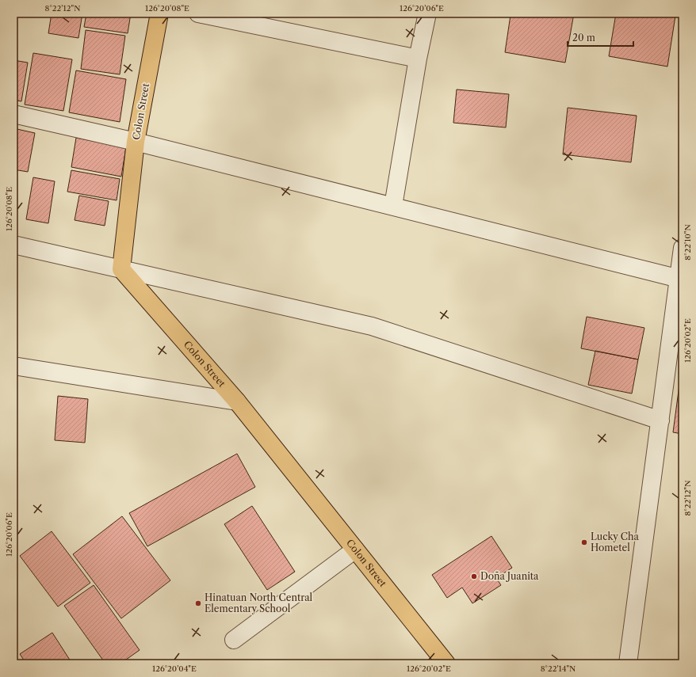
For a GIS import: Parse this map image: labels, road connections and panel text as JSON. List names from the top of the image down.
{
  "streets": {
    "main road": ["Colon Street"]
  },
  "places": ["Lucky Cha Hometel", "Doña Juanita", "Hinatuan North Central Elementary School"],
  "scale_bar": "20 m",
  "coordinates": [
    "8°22'12\"N",
    "126°20'08\"E",
    "126°20'06\"E",
    "8°22'10\"N",
    "126°20'02\"E",
    "126°20'04\"E",
    "8°22'14\"N"
  ]
}
